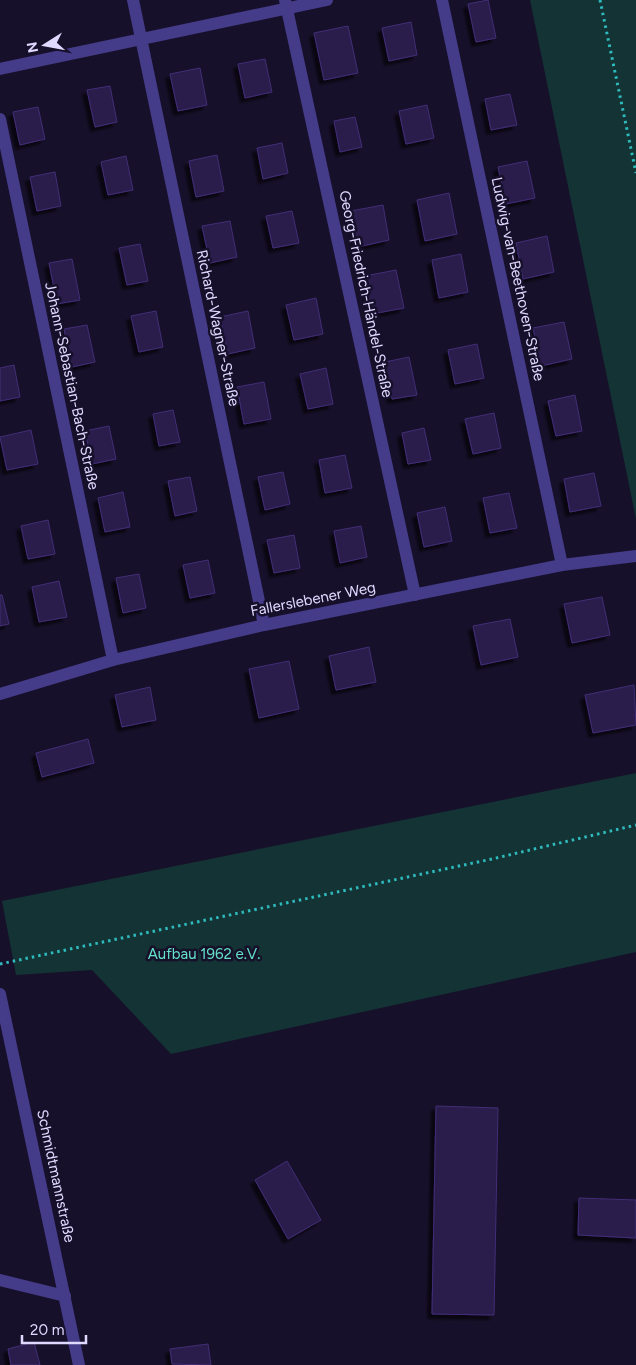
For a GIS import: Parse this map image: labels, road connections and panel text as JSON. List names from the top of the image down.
{
  "streets": {
    "street": [
      "Ludwig-van-Beethoven-Straße",
      "Georg-Friedrich-Händel-Straße",
      "Richard-Wagner-Straße",
      "Johann-Sebastian-Bach-Straße",
      "Fallerslebener Weg",
      "Schmidtmannstraße"
    ]
  },
  "crossings": [
    ["Ludwig-van-Beethoven-Straße", "Fallerslebener Weg"],
    ["Georg-Friedrich-Händel-Straße", "Fallerslebener Weg"],
    ["Richard-Wagner-Straße", "Fallerslebener Weg"],
    ["Johann-Sebastian-Bach-Straße", "Fallerslebener Weg"]
  ],
  "parks": ["Aufbau 1962 e.V."],
  "scale_bar": "20 m",
  "north": "left"
}
